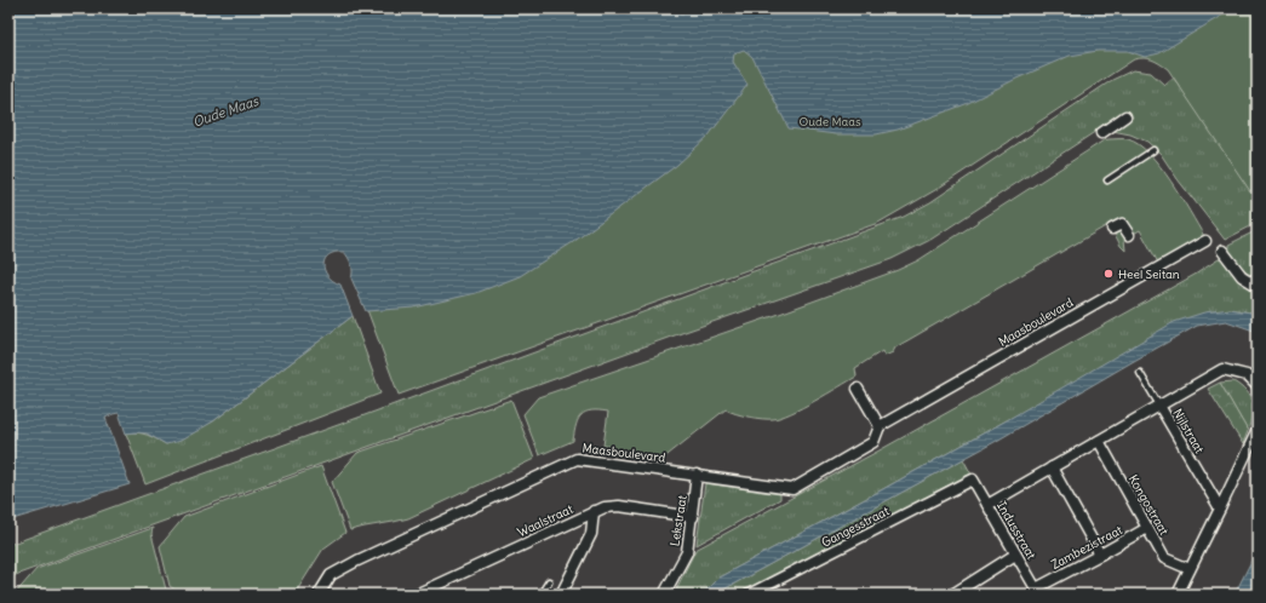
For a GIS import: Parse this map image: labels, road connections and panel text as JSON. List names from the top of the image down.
{
  "streets": {
    "street": [
      "Maasboulevard",
      "Nijlstraat",
      "Kongostraat",
      "Waalstraat",
      "Lekstraat",
      "Gangesstraat",
      "Indusstraat",
      "Zambezistraat"
    ]
  },
  "crossings": [
    ["Maasboulevard", "Lekstraat"],
    ["Nijlstraat", "Kongostraat"],
    ["Nijlstraat", "Indusstraat"],
    ["Kongostraat", "Zambezistraat"],
    ["Waalstraat", "Lekstraat"],
    ["Gangesstraat", "Indusstraat"],
    ["Indusstraat", "Zambezistraat"]
  ],
  "water": ["Oude Maas"],
  "parks": ["Oude Maas"],
  "places": ["Heel Seitan"]
}
